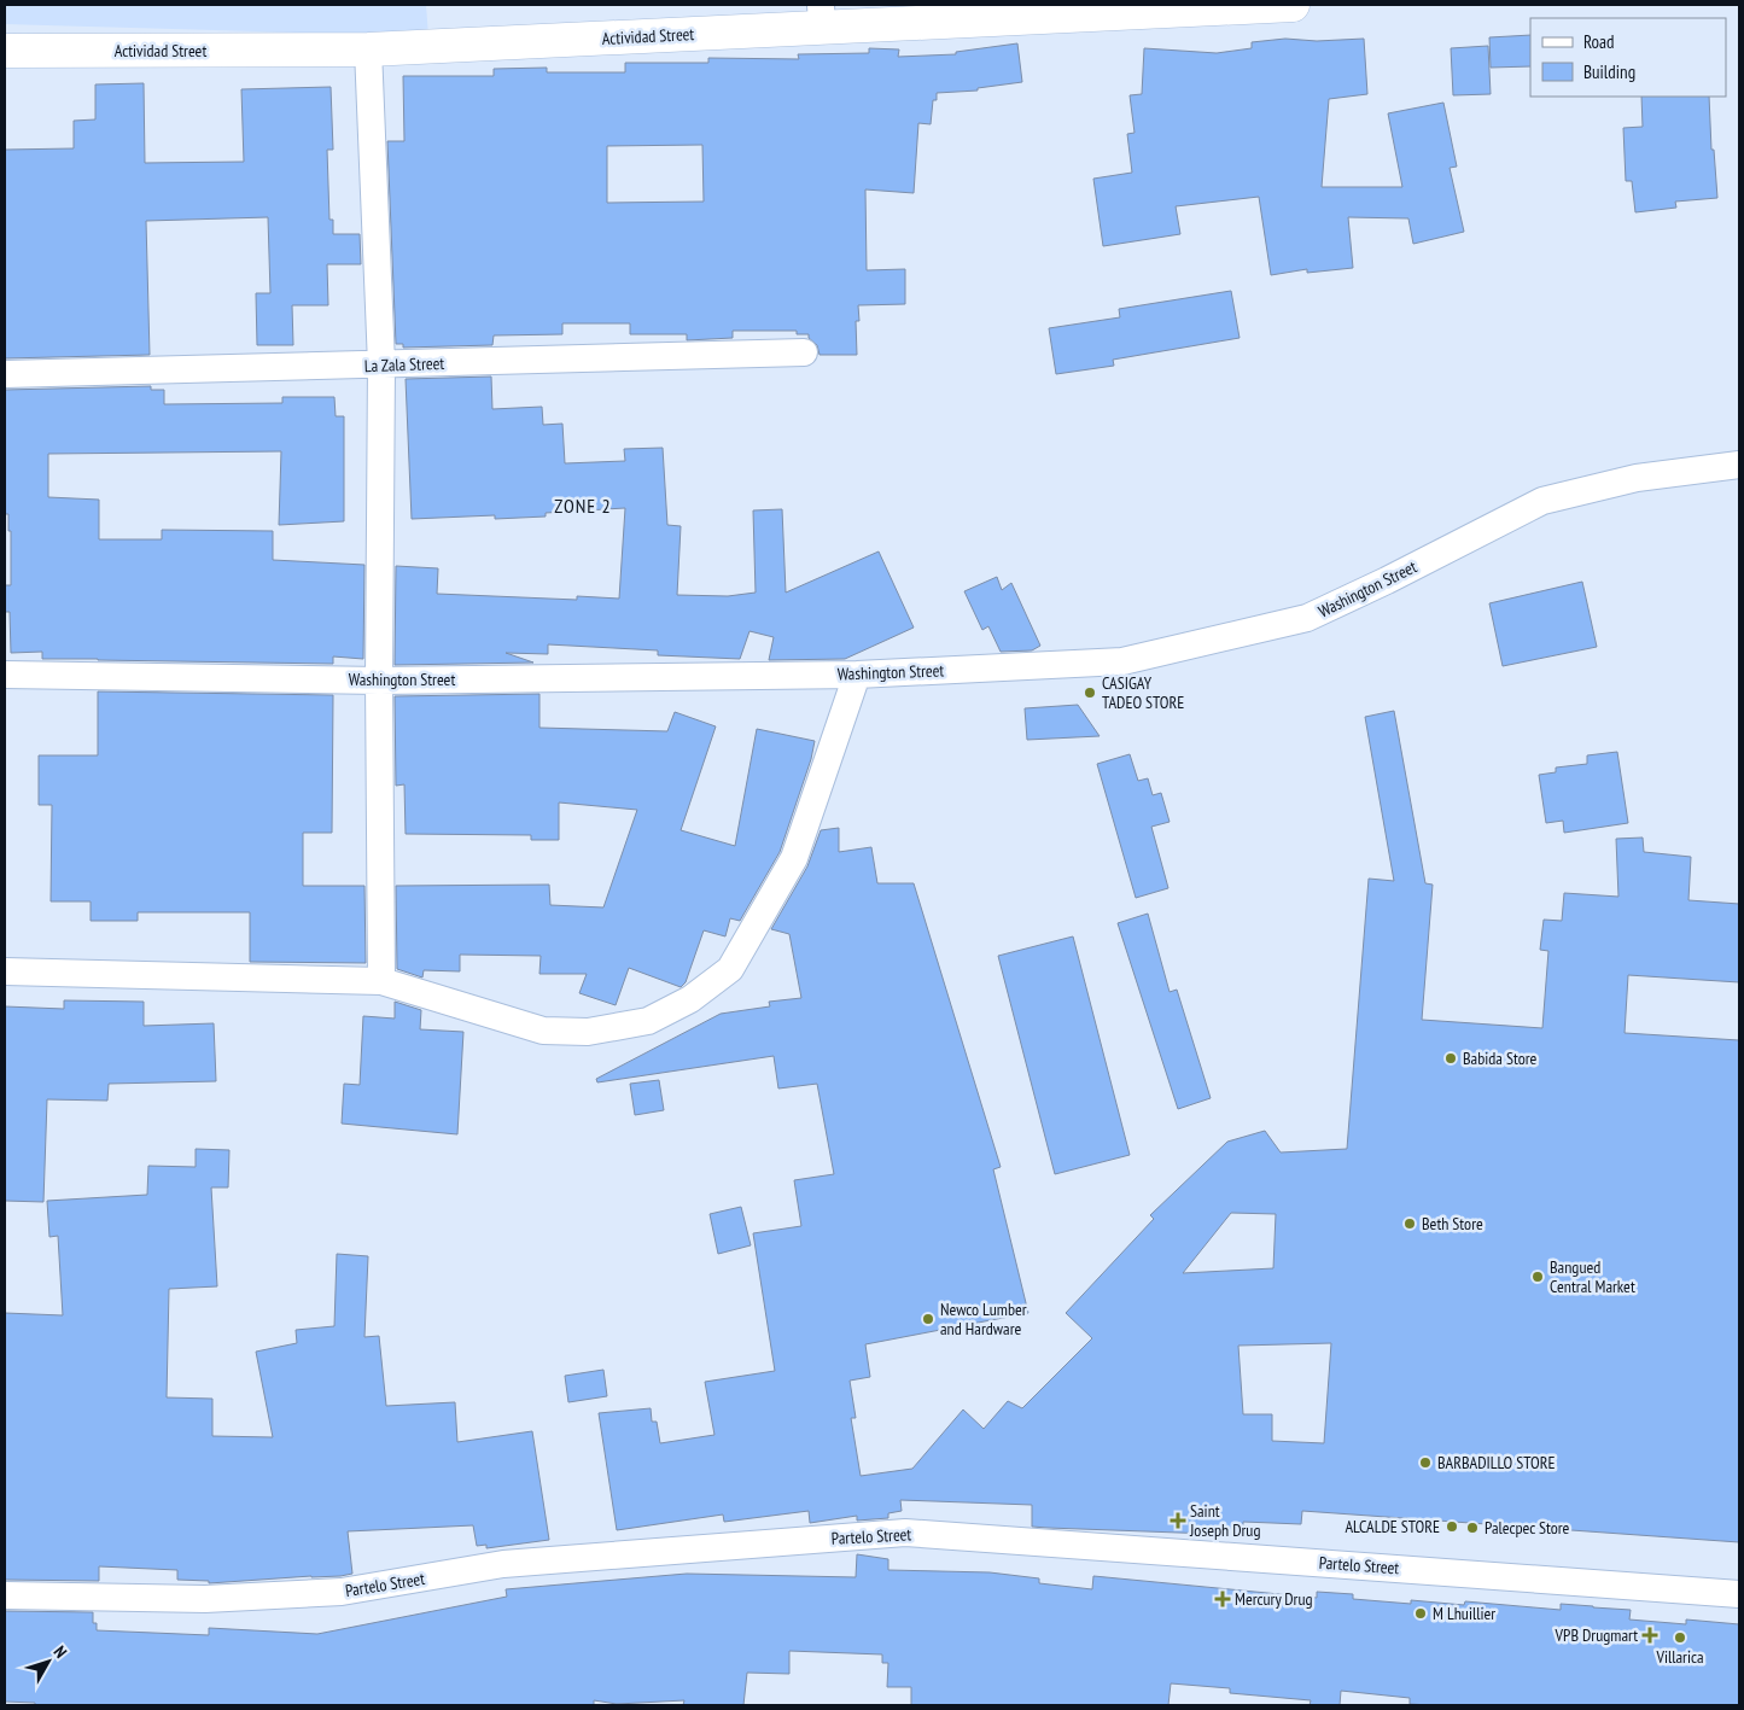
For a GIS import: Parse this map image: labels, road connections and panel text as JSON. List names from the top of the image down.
{
  "streets": {
    "street": [
      "Actividad Street",
      "La Zala Street",
      "Washington Street",
      "Partelo Street"
    ]
  },
  "districts": ["ZONE 2"],
  "places": {
    "other": [
      "CASIGAY TADEO STORE",
      "Babida Store",
      "Beth Store",
      "Bangued Central Market",
      "Newco Lumber and Hardware",
      "BARBADILLO STORE",
      "ALCALDE STORE",
      "Palecpec Store",
      "M Lhuillier",
      "Villarica"
    ],
    "health": ["Saint Joseph Drug", "Mercury Drug", "VPB Drugmart"]
  },
  "legend": ["Road", "Building"],
  "north": "top right"
}
